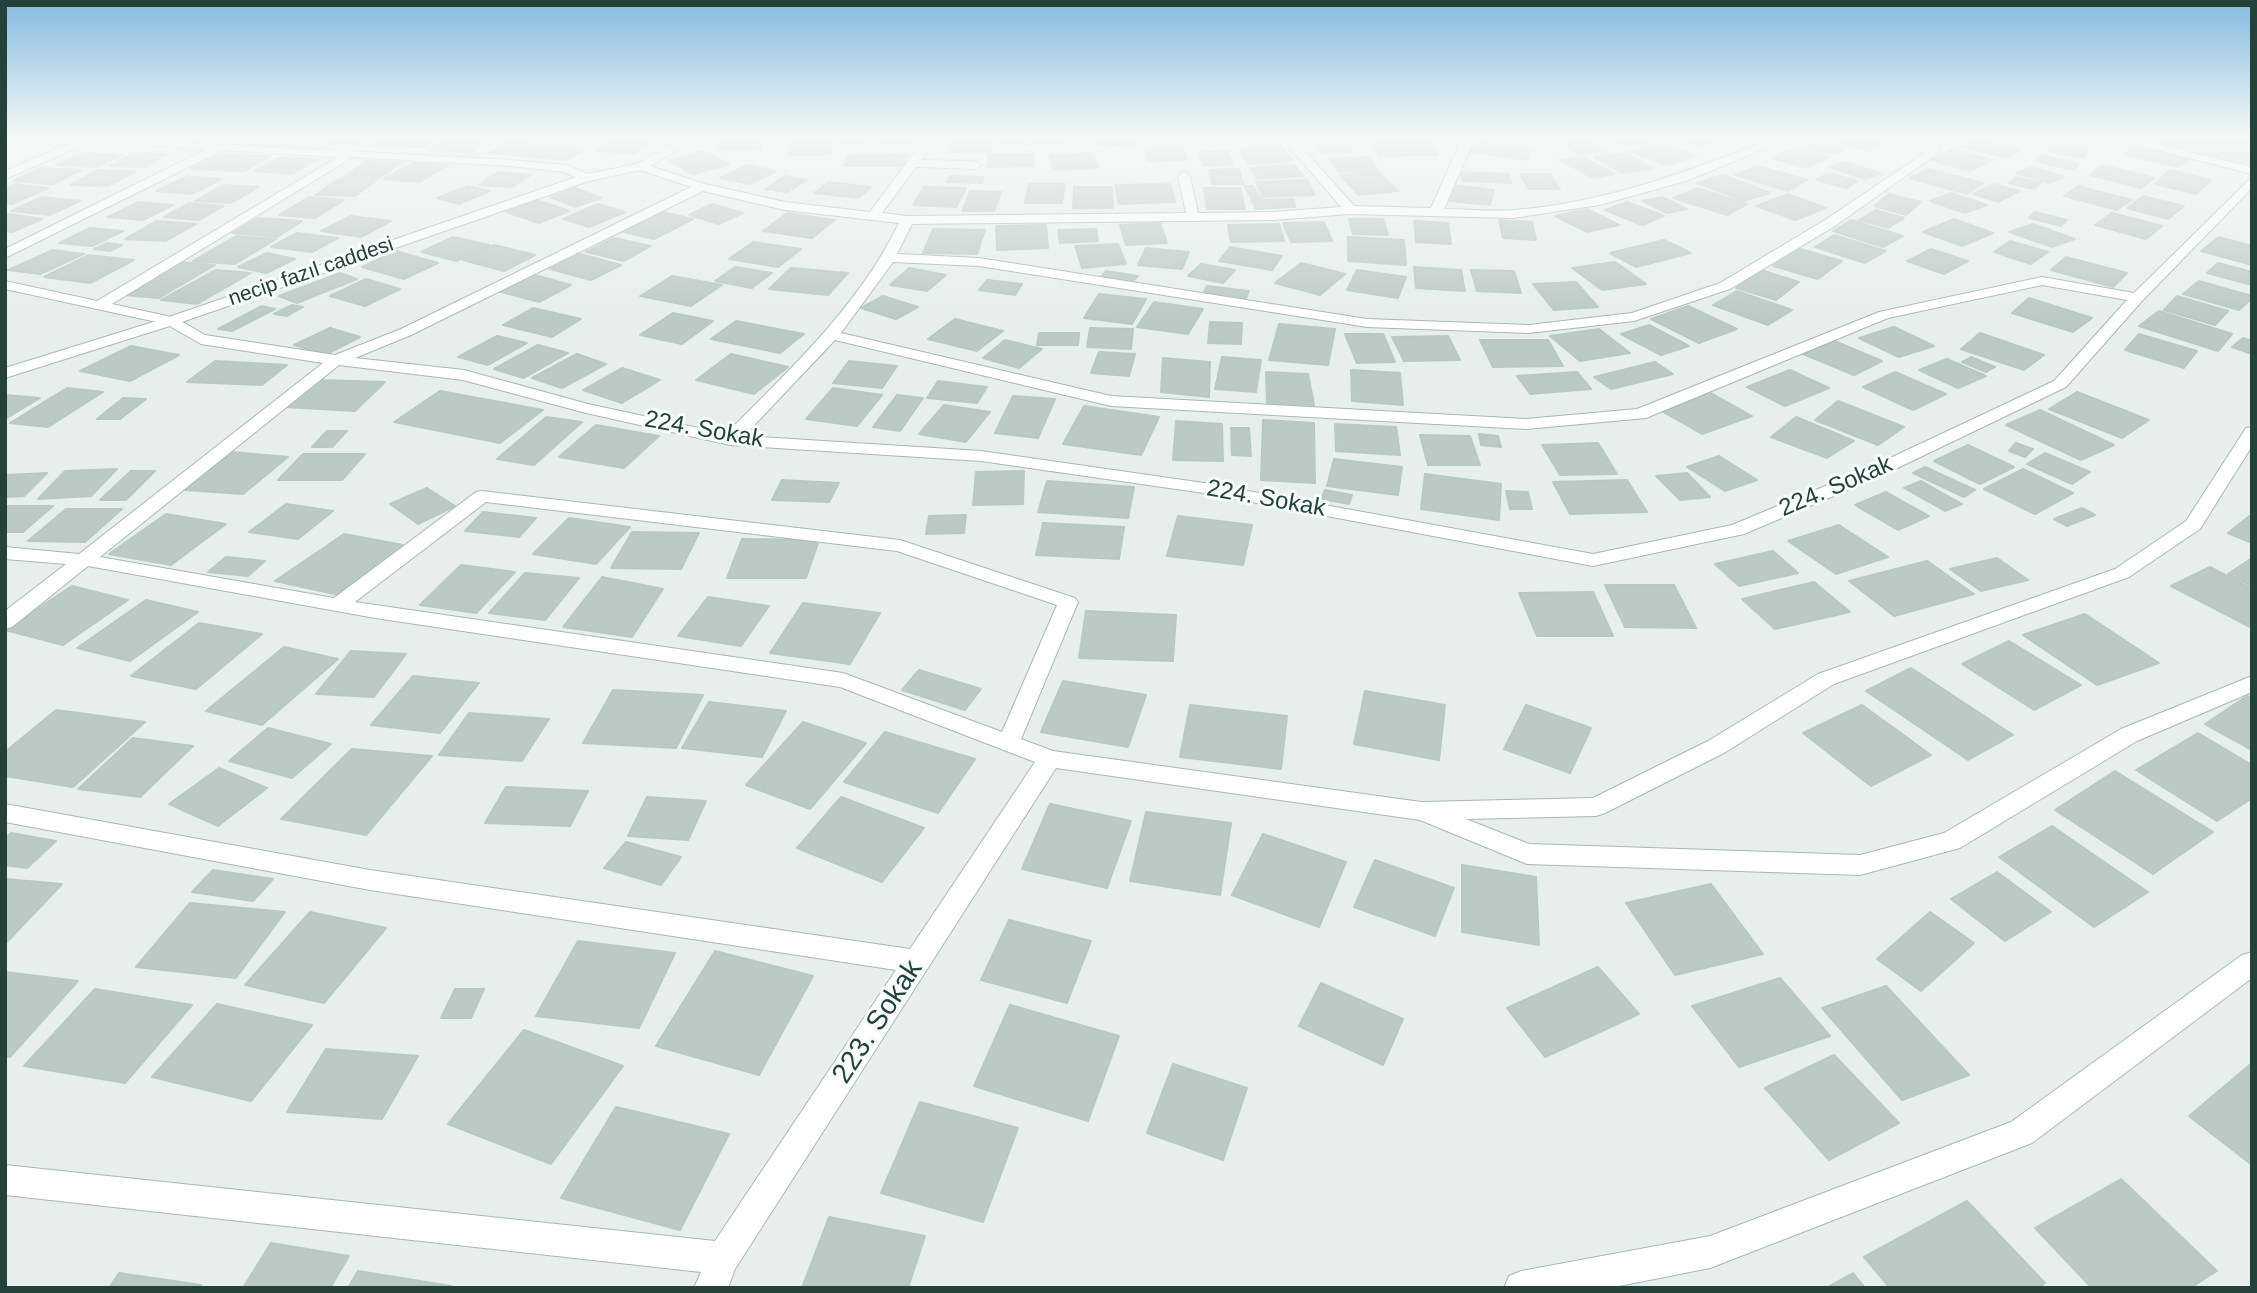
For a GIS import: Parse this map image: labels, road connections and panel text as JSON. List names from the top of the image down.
{
  "streets": {
    "street": ["necip fazıl caddesi", "224. Sokak", "223. Sokak"]
  },
  "crossings": [
    ["necip fazıl caddesi", "224. Sokak"]
  ]
}
